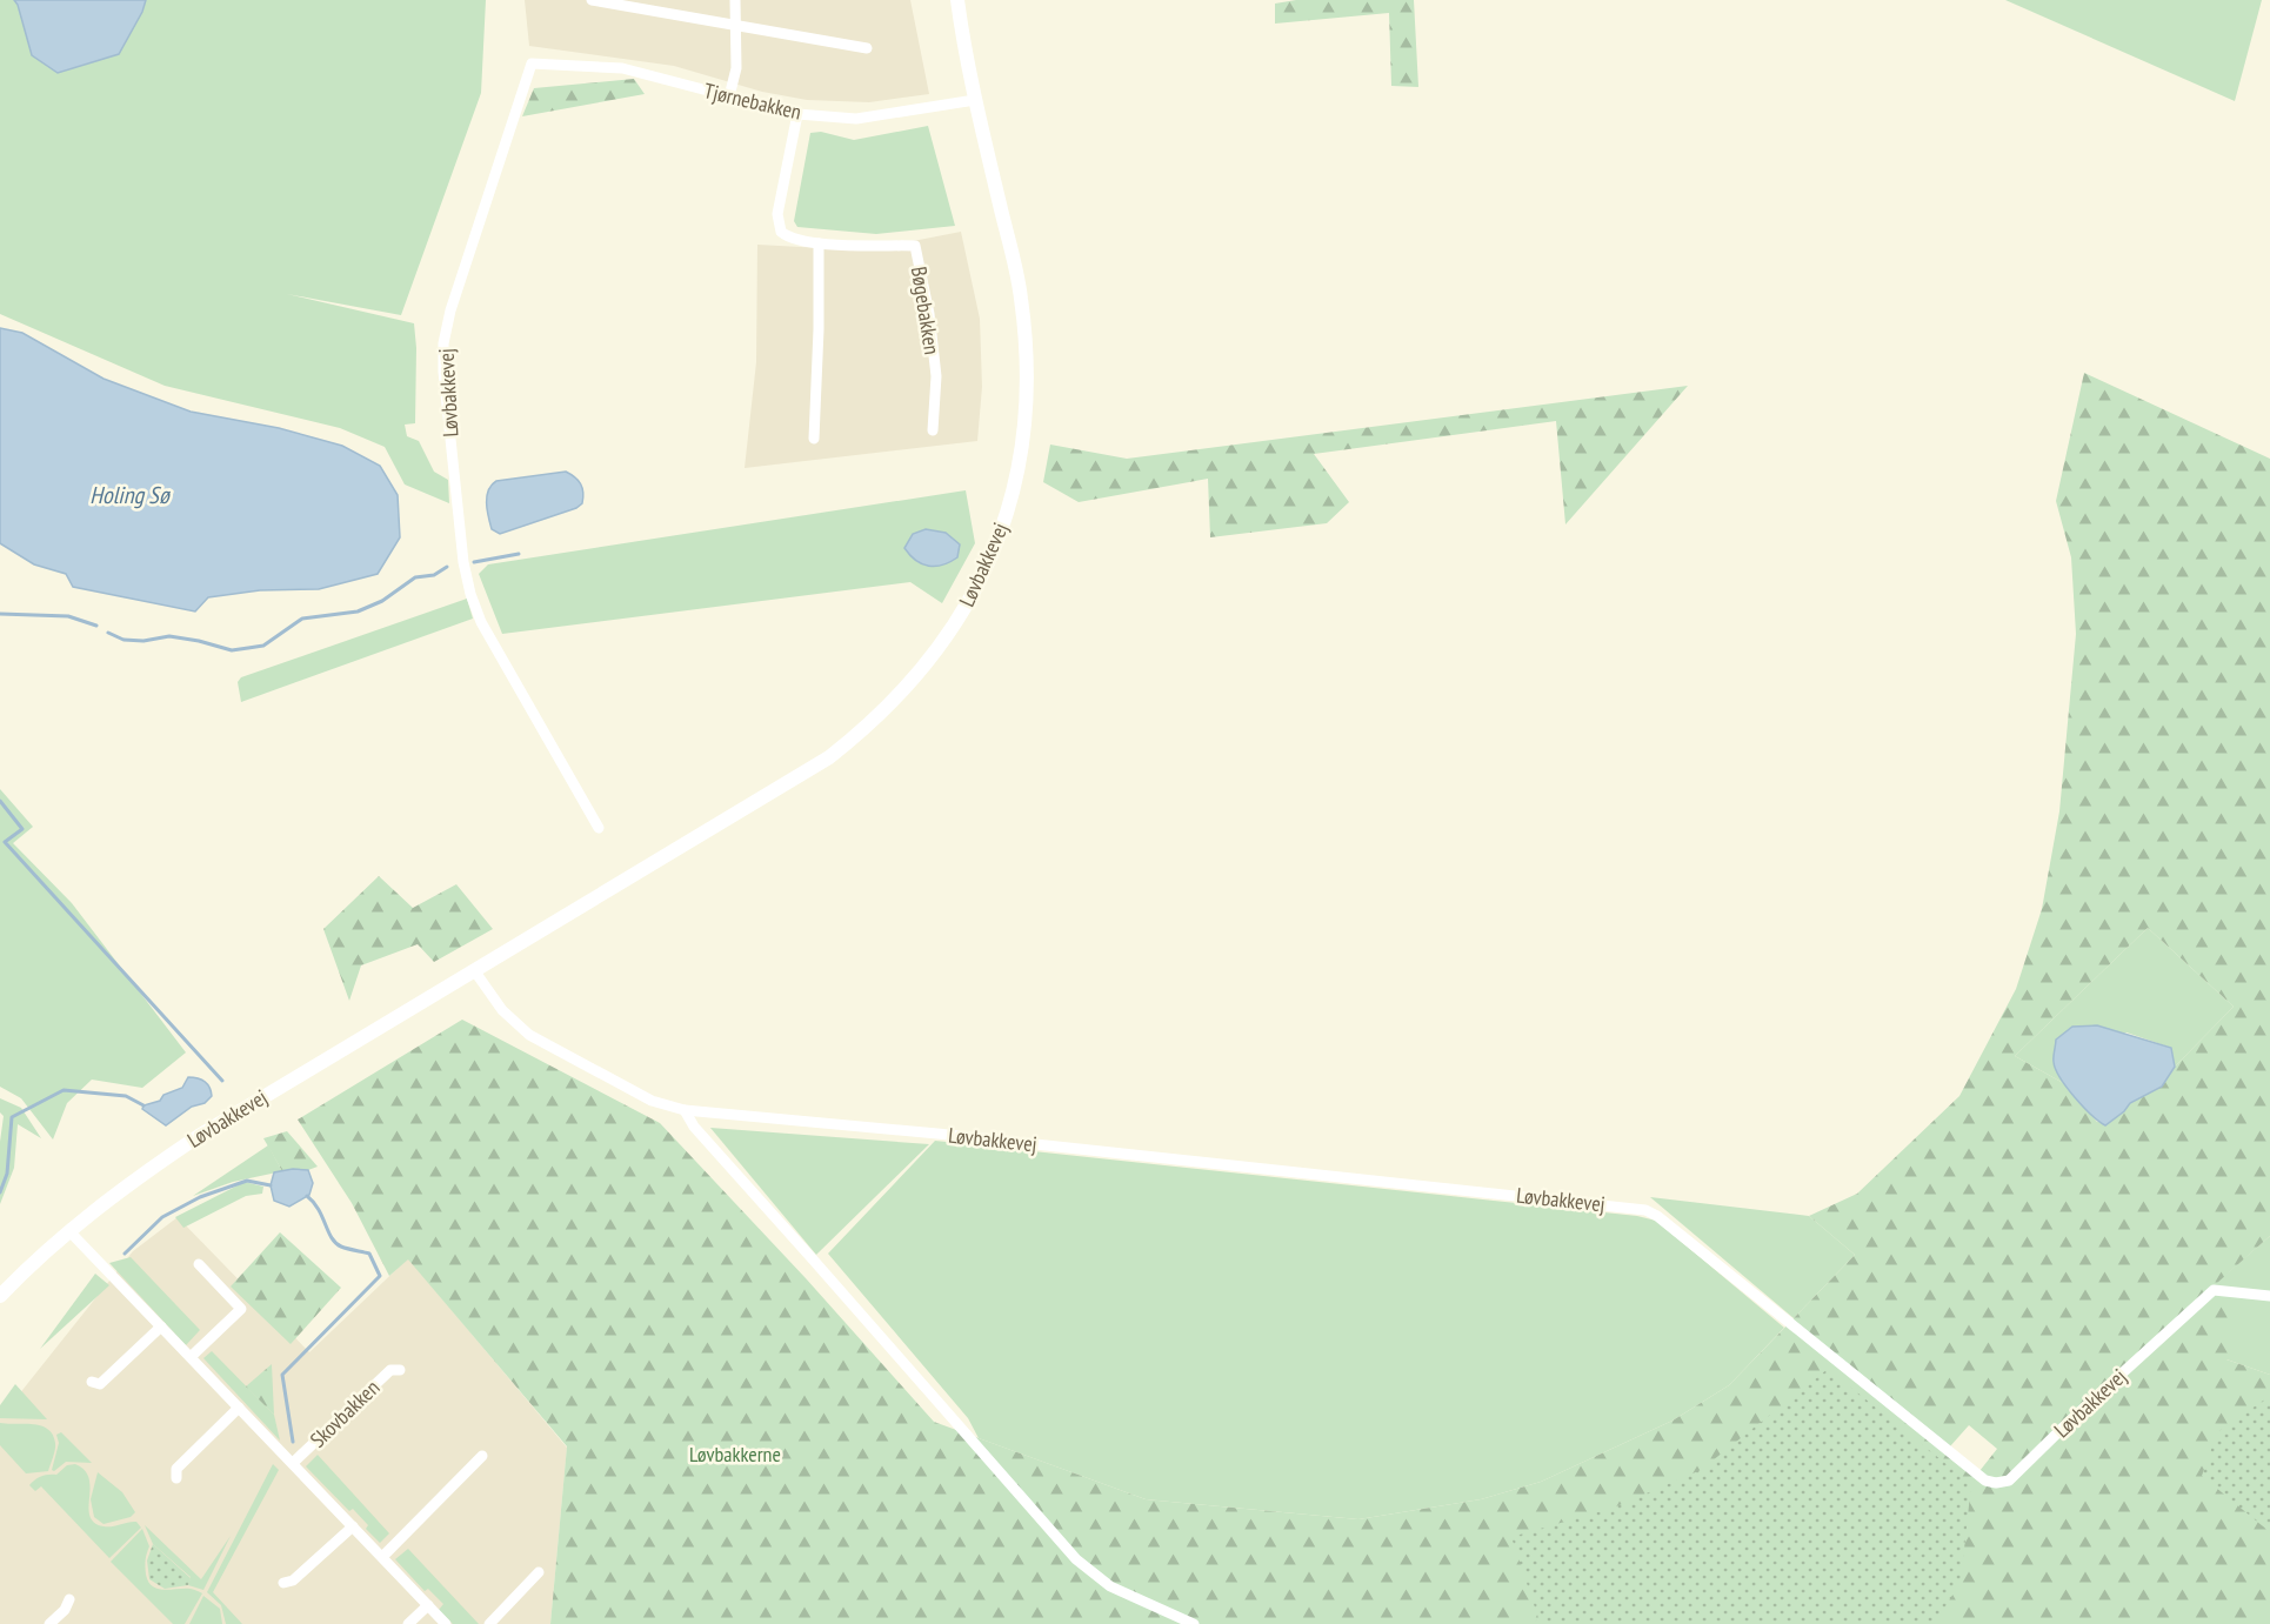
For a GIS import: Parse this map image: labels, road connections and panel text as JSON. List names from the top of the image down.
{
  "streets": {
    "street": [
      "Tjørnebakken",
      "Bøgebakken",
      "Løvbakkevej",
      "Skovbakken"
    ]
  },
  "crossings": [
    ["Tjørnebakken", "Bøgebakken"],
    ["Tjørnebakken", "Løvbakkevej"],
    ["Løvbakkevej", "Skovbakken"]
  ],
  "water": ["Holing Sø"],
  "parks": ["Løvbakkerne"]
}
